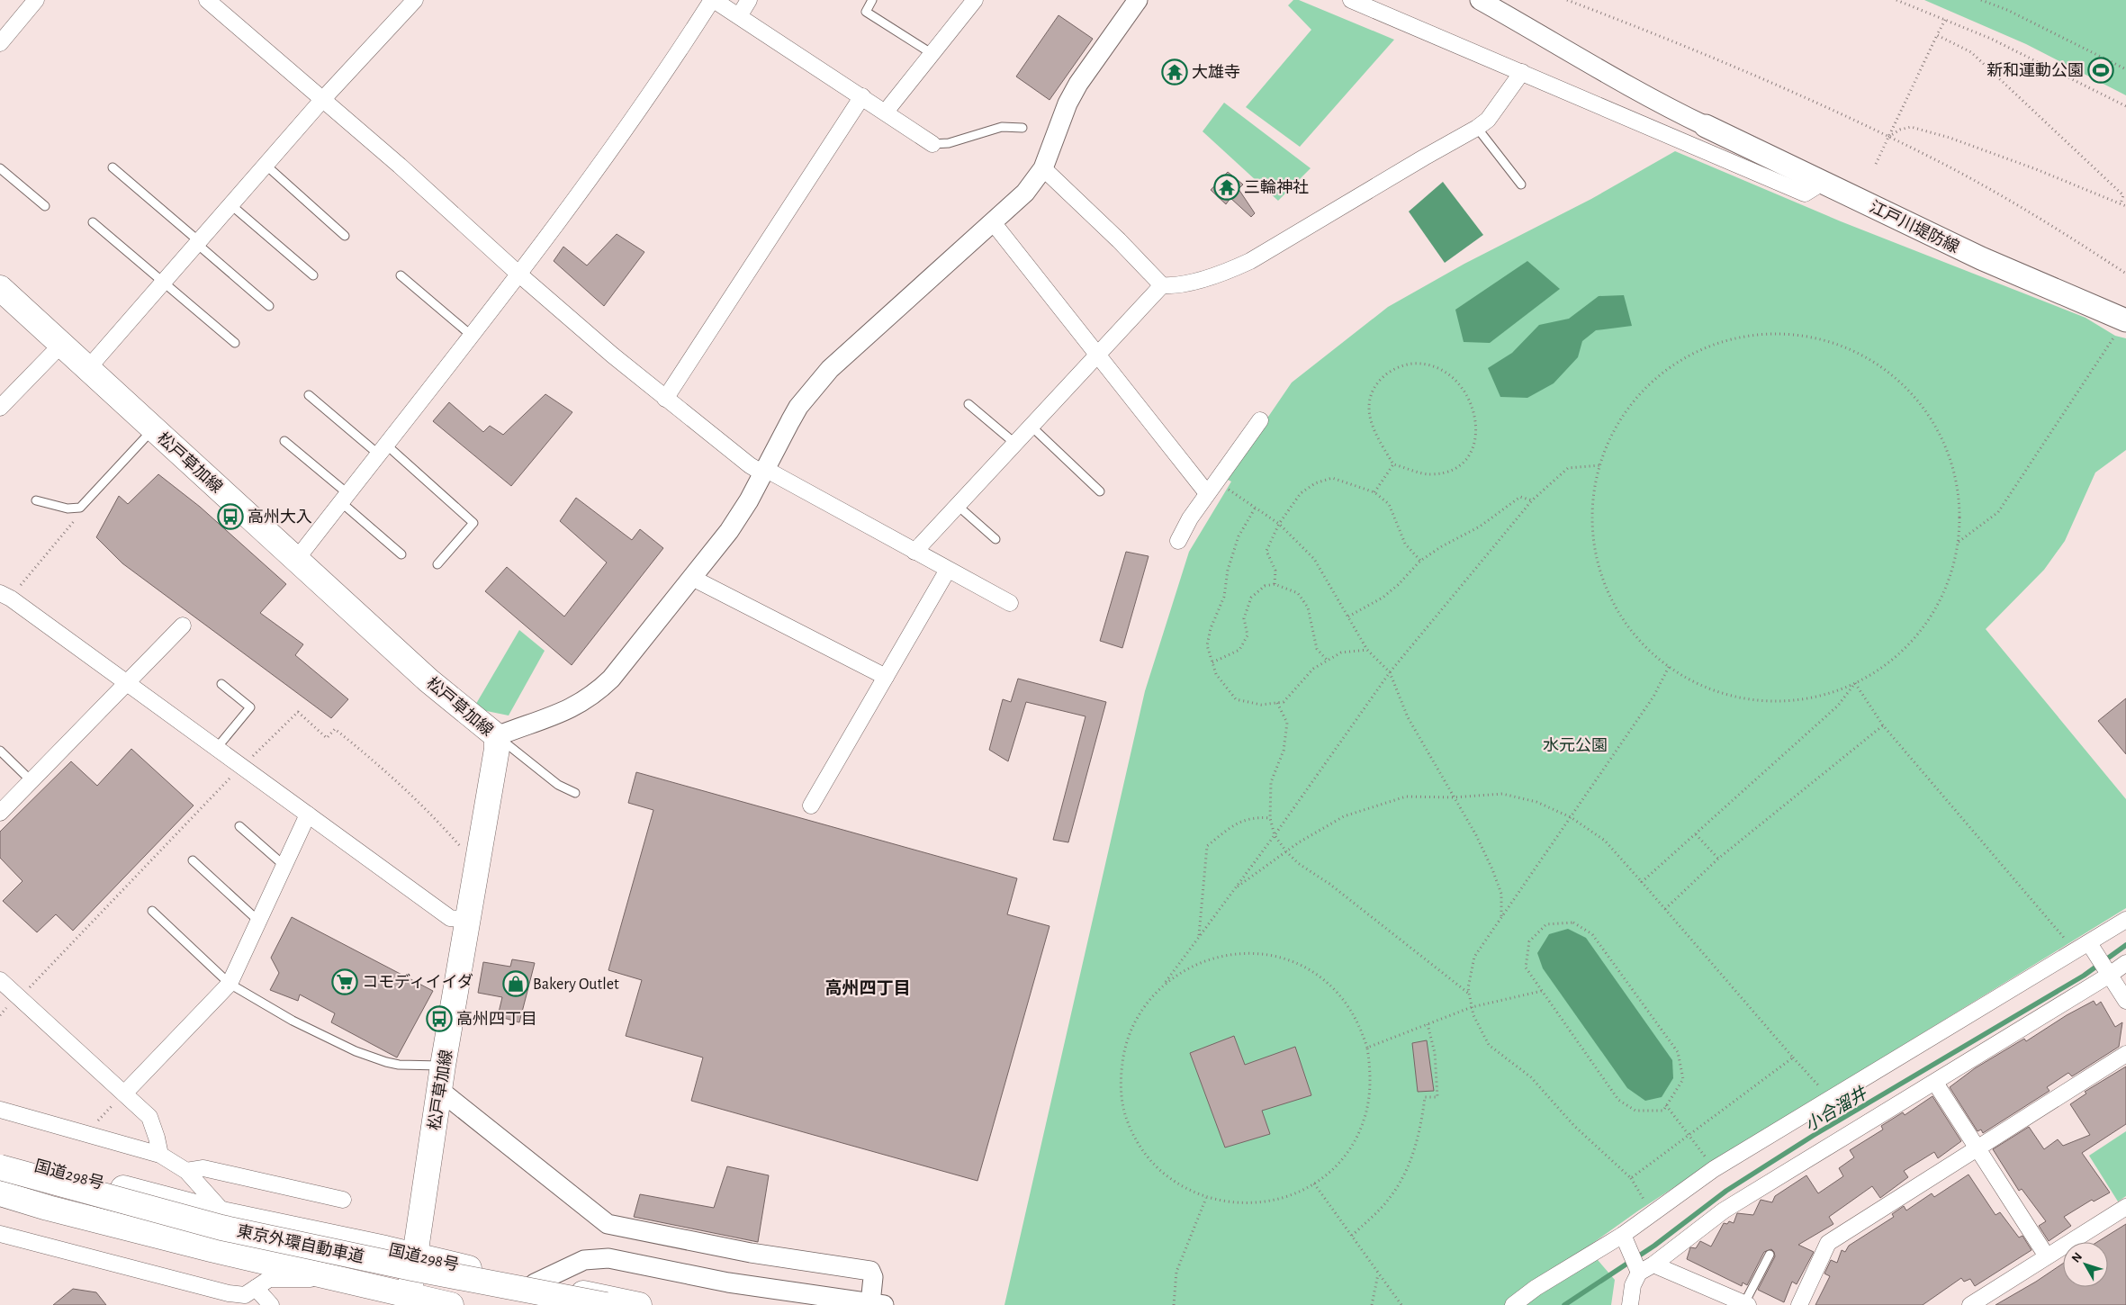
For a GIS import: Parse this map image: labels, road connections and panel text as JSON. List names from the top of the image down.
{
  "streets": {
    "main road": [
      "江戸川堤防線",
      "松戸草加線",
      "国道298号",
      "東京外環自動車道"
    ]
  },
  "crossings": [
    ["松戸草加線", "国道298号"]
  ],
  "districts": ["高州四丁目"],
  "water": ["小合溜井"],
  "parks": ["水元公園"],
  "places": {
    "sports": ["新和運動公園"],
    "temple": ["大雄寺", "三輪神社"],
    "bus stop": ["高州大入", "高州四丁目"],
    "supermarket": ["コモディイイダ"],
    "shop": ["Bakery Outlet"]
  },
  "north": "top left"
}
